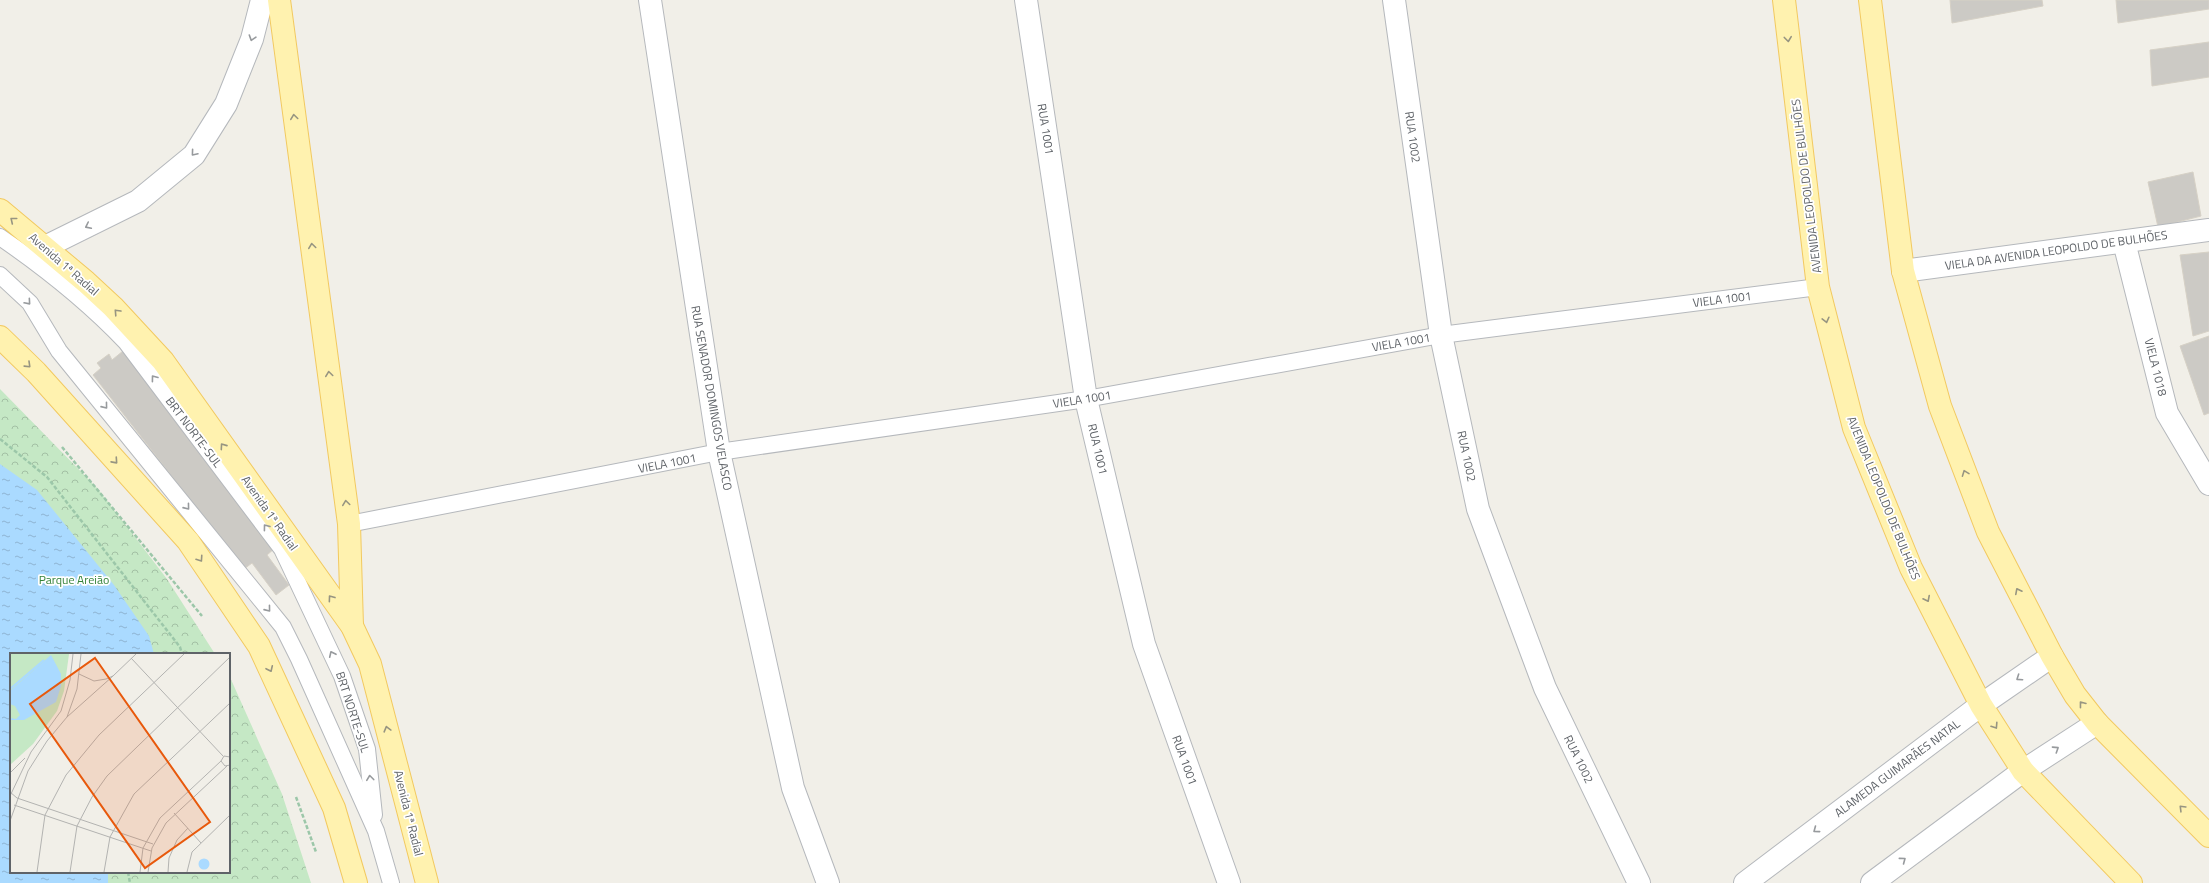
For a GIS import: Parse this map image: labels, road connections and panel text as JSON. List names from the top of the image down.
{
  "streets": {
    "main road": ["AVENIDA LEOPOLDO DE BULHÕES", "Avenida 1ª Radial"],
    "street": [
      "RUA 1001",
      "RUA 1002",
      "VIELA DA AVENIDA LEOPOLDO DE BULHÕES",
      "VIELA 1018",
      "RUA SENADOR DOMINGOS VELASCO",
      "ALAMEDA GUIMARÃES NATAL"
    ],
    "lane": ["VIELA 1001", "BRT NORTE-SUL"]
  },
  "crossings": [
    ["RUA 1001", "VIELA 1001"],
    ["RUA 1002", "VIELA 1001"],
    ["AVENIDA LEOPOLDO DE BULHÕES", "VIELA 1001"],
    ["AVENIDA LEOPOLDO DE BULHÕES", "ALAMEDA GUIMARÃES NATAL"],
    ["VIELA DA AVENIDA LEOPOLDO DE BULHÕES", "VIELA 1018"],
    ["VIELA 1001", "RUA SENADOR DOMINGOS VELASCO"]
  ],
  "parks": ["Parque Areião"]
}
